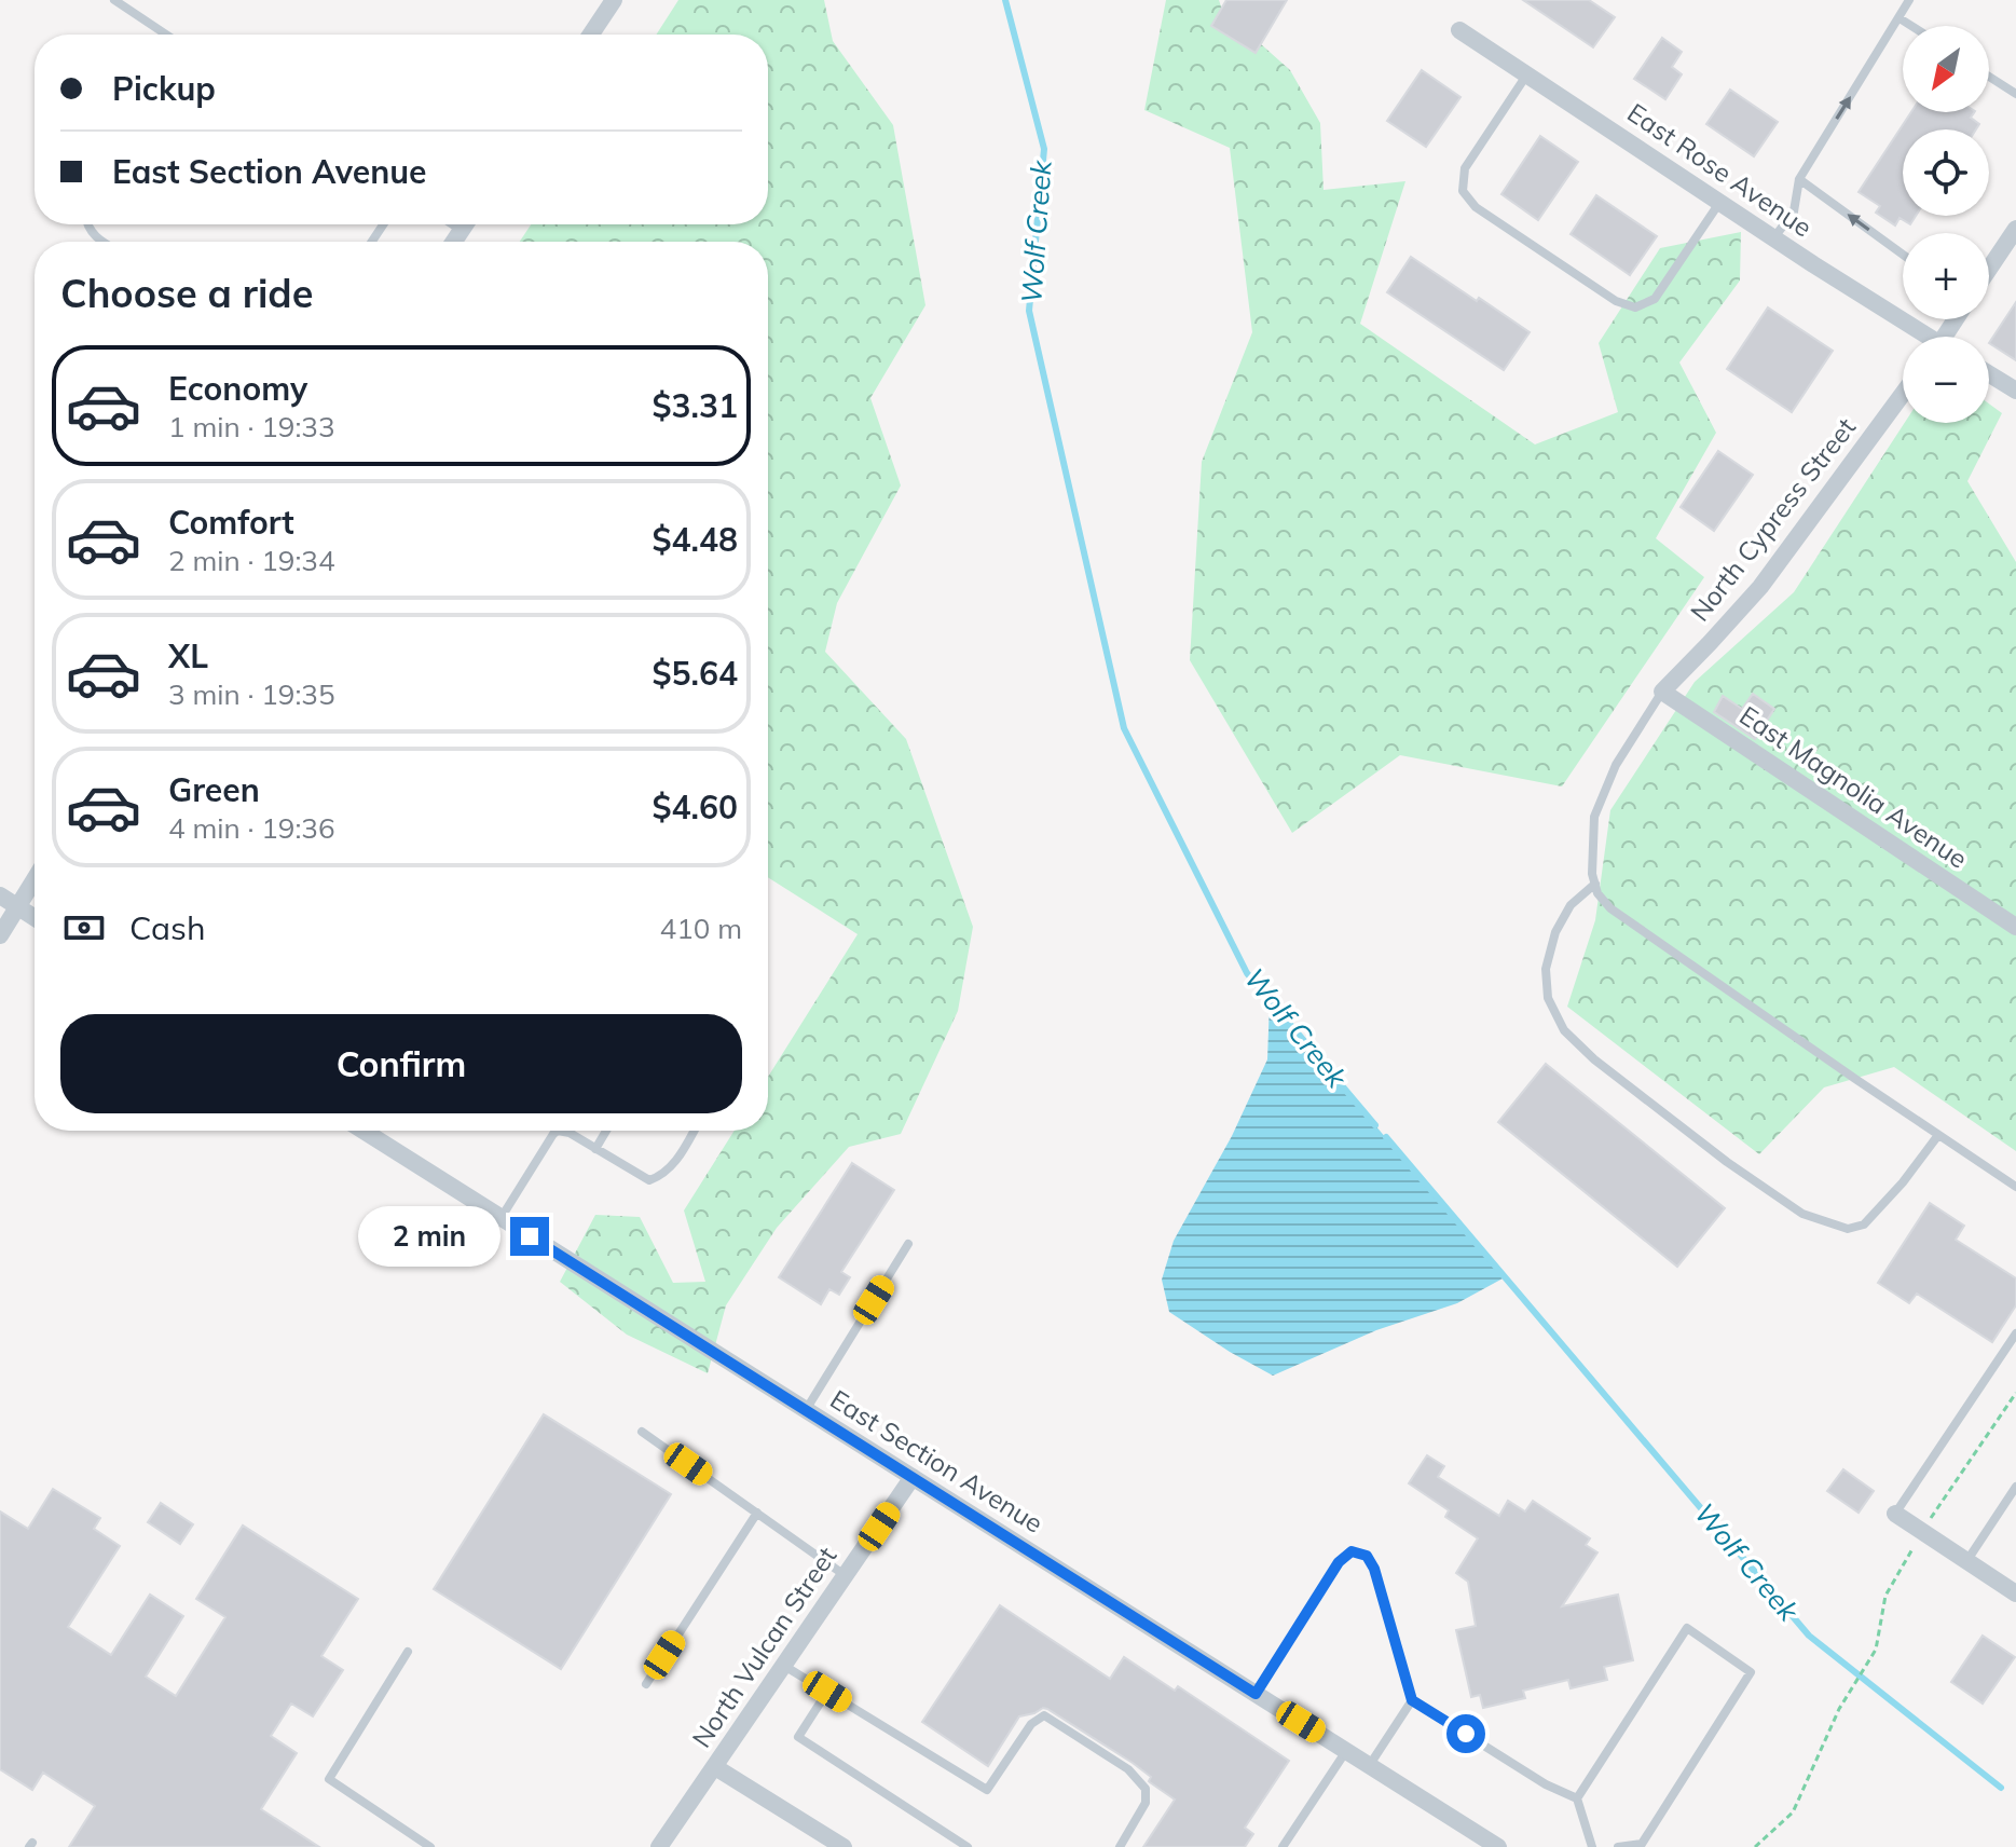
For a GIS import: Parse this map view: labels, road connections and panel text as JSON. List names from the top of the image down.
{
  "streets": {
    "street": [
      "East Rose Avenue",
      "North Cypress Street",
      "East Magnolia Avenue",
      "East Section Avenue",
      "North Vulcan Street"
    ]
  },
  "crossings": [
    ["North Cypress Street", "East Magnolia Avenue"],
    ["East Section Avenue", "North Vulcan Street"]
  ],
  "water": ["Wolf Creek"],
  "north": "bottom left",
  "page": {
    "map_buttons": ["+", "−"],
    "banner": ["Pickup", "East Section Avenue"],
    "heading": "Choose a ride",
    "list": [
      {
        "name": "Economy",
        "note": "1 min · 19:33",
        "value": "$3.31"
      },
      {
        "name": "Comfort",
        "note": "2 min · 19:34",
        "value": "$4.48"
      },
      {
        "name": "XL",
        "note": "3 min · 19:35",
        "value": "$5.64"
      },
      {
        "name": "Green",
        "note": "4 min · 19:36",
        "value": "$4.60"
      }
    ],
    "pay": ["Cash", "410 m"],
    "buttons": "Confirm",
    "bubble": "2 min"
  }
}
